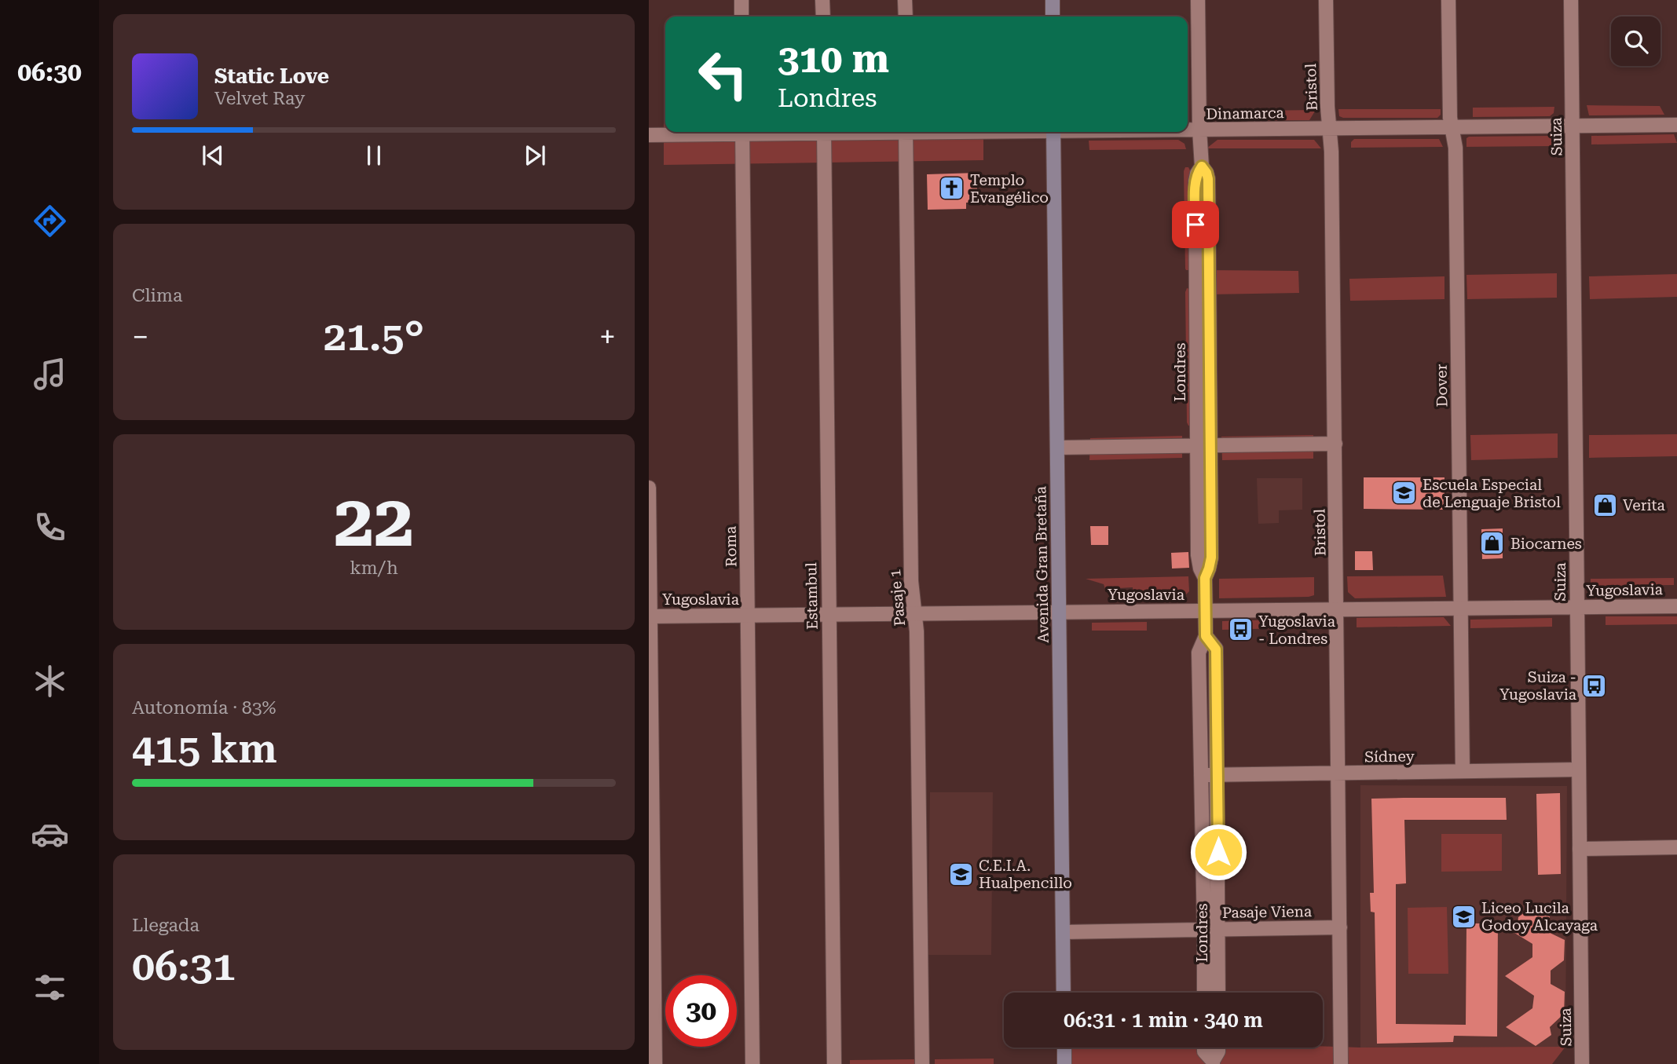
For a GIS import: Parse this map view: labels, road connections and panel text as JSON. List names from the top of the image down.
{
  "streets": {
    "main road": ["Avenida Gran Bretaña"],
    "street": [
      "Bristol",
      "Dinamarca",
      "Suiza",
      "Londres",
      "Dover",
      "Roma",
      "Yugoslavia",
      "Estambul",
      "Pasaje 1",
      "Sídney",
      "Pasaje Viena"
    ]
  },
  "crossings": [
    ["Bristol", "Dinamarca"],
    ["Bristol", "Yugoslavia"],
    ["Bristol", "Sídney"],
    ["Bristol", "Pasaje Viena"],
    ["Dinamarca", "Suiza"],
    ["Dinamarca", "Londres"],
    ["Dinamarca", "Dover"],
    ["Suiza", "Yugoslavia"],
    ["Suiza", "Sídney"],
    ["Londres", "Yugoslavia"],
    ["Londres", "Sídney"],
    ["Londres", "Pasaje Viena"],
    ["Dover", "Yugoslavia"],
    ["Dover", "Sídney"],
    ["Roma", "Yugoslavia"],
    ["Avenida Gran Bretaña", "Yugoslavia"],
    ["Avenida Gran Bretaña", "Pasaje Viena"],
    ["Yugoslavia", "Estambul"],
    ["Yugoslavia", "Pasaje 1"]
  ],
  "places": {
    "church": ["Templo Evangélico"],
    "school or university": ["Escuela Especial de Lenguaje Bristol", "C.E.I.A. Hualpencillo", "Liceo Lucila Godoy Alcayaga"],
    "shop": ["Verita", "Biocarnes"],
    "bus stop": ["Yugoslavia - Londres", "Suiza - Yugoslavia"]
  },
  "page": {
    "tabs": "06:30",
    "turn": ["310 m", "Londres"],
    "song": ["Static Love", "Velvet Ray"],
    "tile": [
      "Clima",
      ["22", "km/h"],
      ["Autonomía · 83%", "415 km"],
      ["Llegada", "06:31"]
    ],
    "heat": ["−", "21.5°", "+"],
    "limit": "30",
    "trip": "06:31 · 1 min · 340 m"
  }
}
